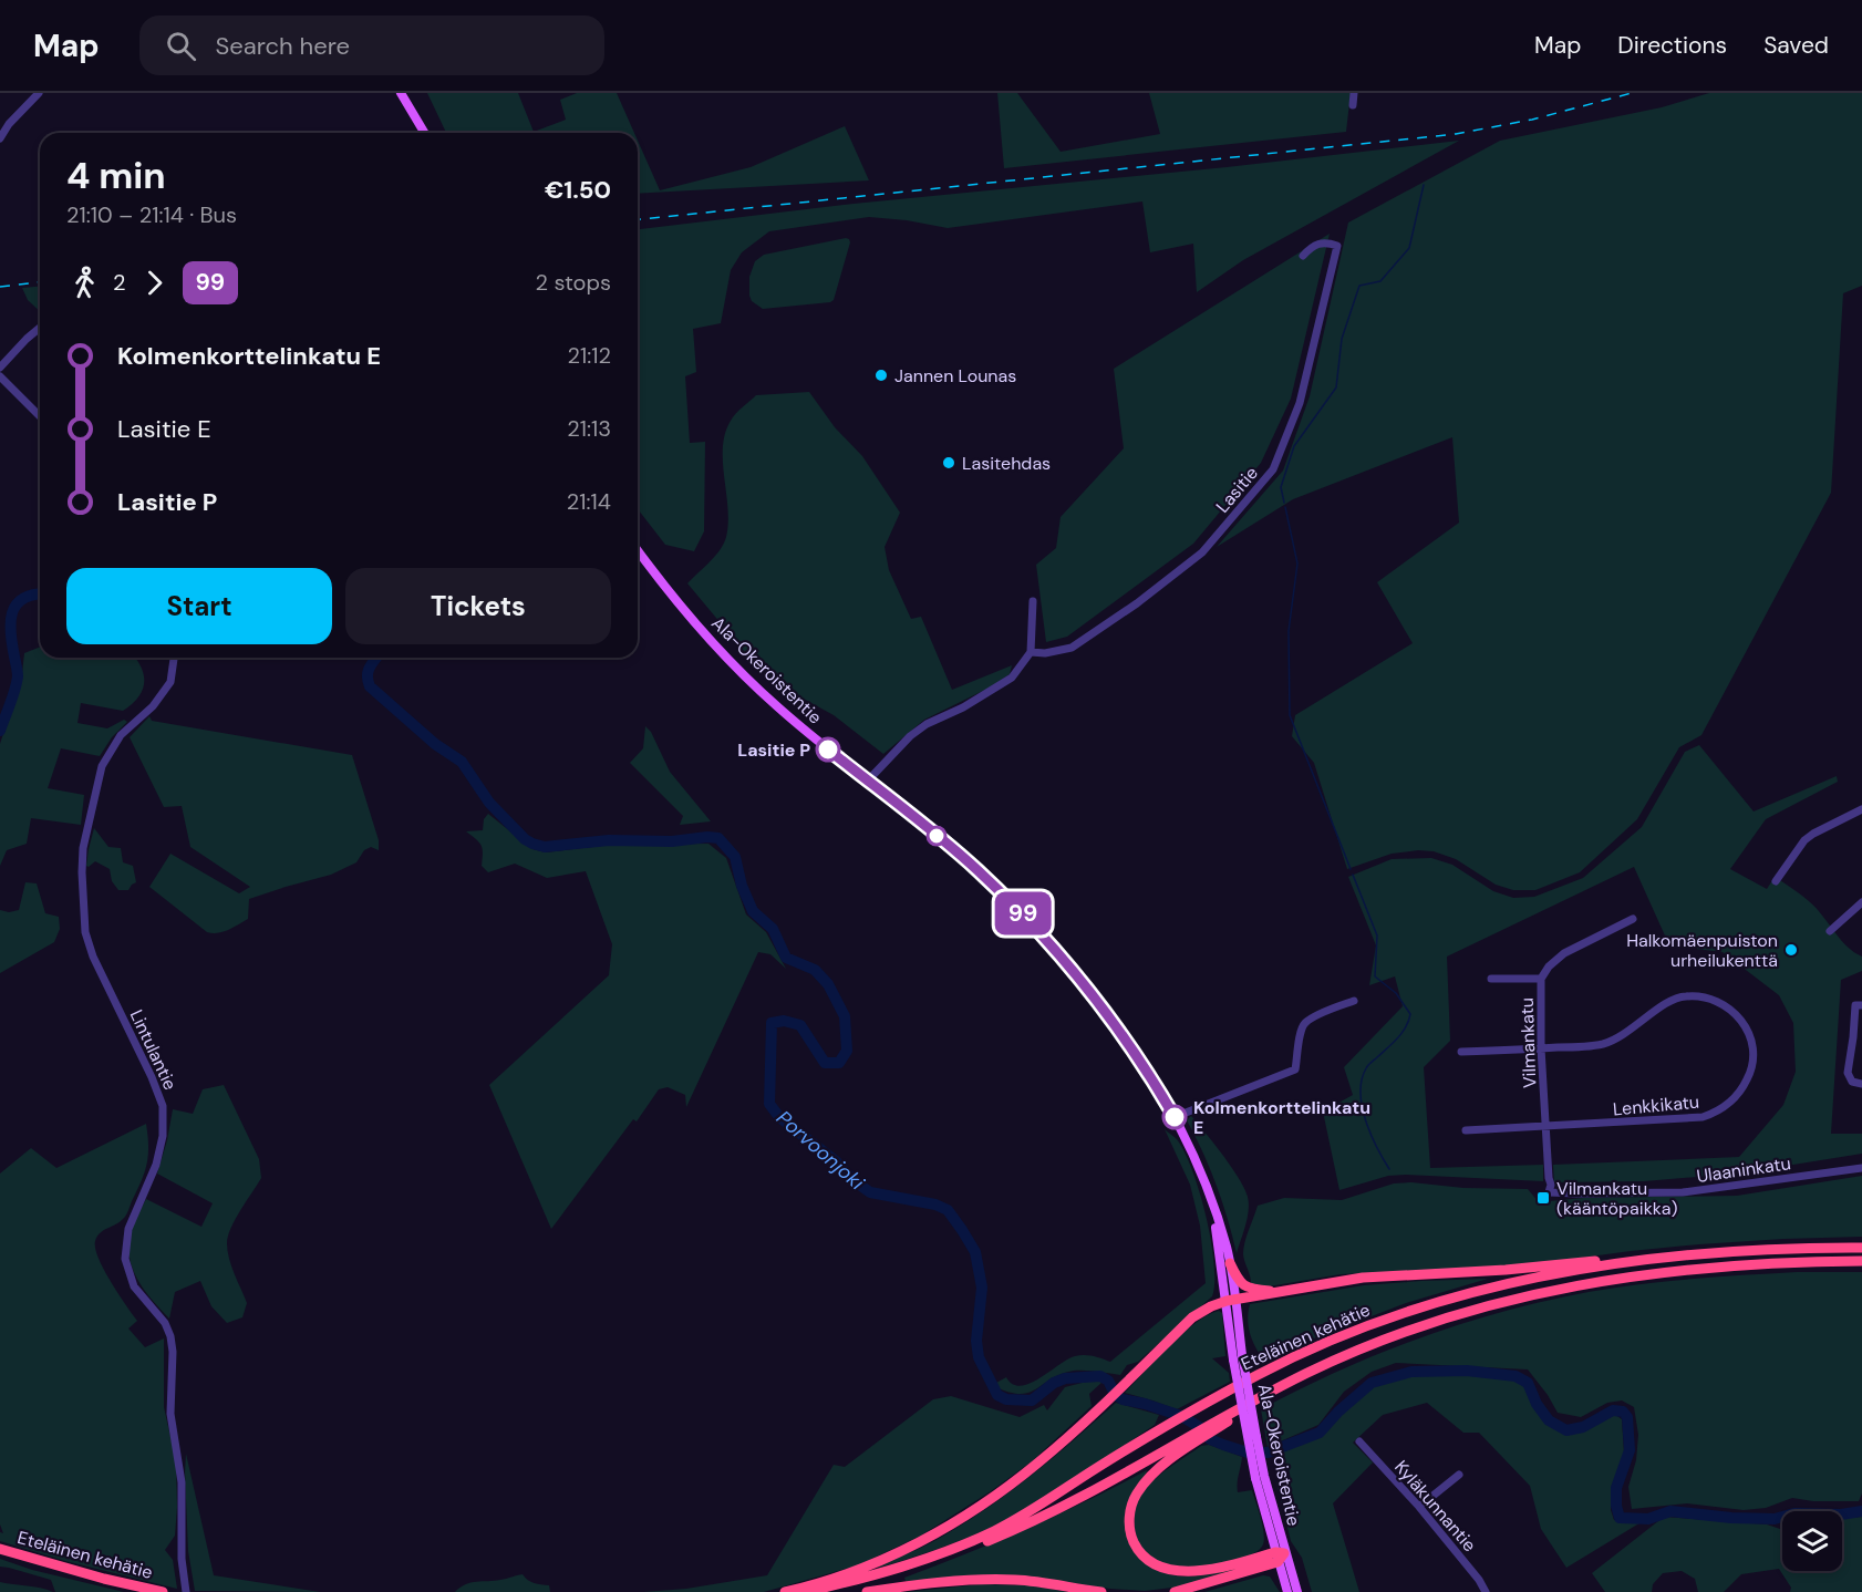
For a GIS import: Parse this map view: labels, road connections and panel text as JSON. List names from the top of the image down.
{
  "streets": {
    "highway": ["Eteläinen kehätie"],
    "main road": ["Ala-Okeroistentie"],
    "street": [
      "Lasitie",
      "Vilmankatu",
      "Lintulantie",
      "Lenkkikatu",
      "Ulaaninkatu",
      "Kyläkunnantie"
    ]
  },
  "crossings": [
    ["Vilmankatu", "Lenkkikatu"],
    ["Vilmankatu", "Ulaaninkatu"]
  ],
  "water": ["Porvoonjoki"],
  "places": {
    "other": [
      "Jannen Lounas",
      "Lasitehdas",
      "Lasitie P",
      "Halkomäenpuiston urheilukenttä",
      "Kolmenkorttelinkatu E"
    ],
    "transit": ["Vilmankatu (kääntöpaikka)"]
  },
  "lines": ["bus line 99"],
  "page": {
    "header": "Map",
    "search": "Search here",
    "nav": ["Map", "Directions", "Saved"],
    "on_map": "99",
    "heading": ["4 min", "21:10 – 21:14 · Bus", "€1.50"],
    "legs": ["2", "99", "2 stops"],
    "list": [
      {
        "name": "Kolmenkorttelinkatu E",
        "value": "21:12"
      },
      {
        "name": "Lasitie E",
        "value": "21:13"
      },
      {
        "name": "Lasitie P",
        "value": "21:14"
      }
    ],
    "buttons": ["Start", "Tickets"]
  }
}
